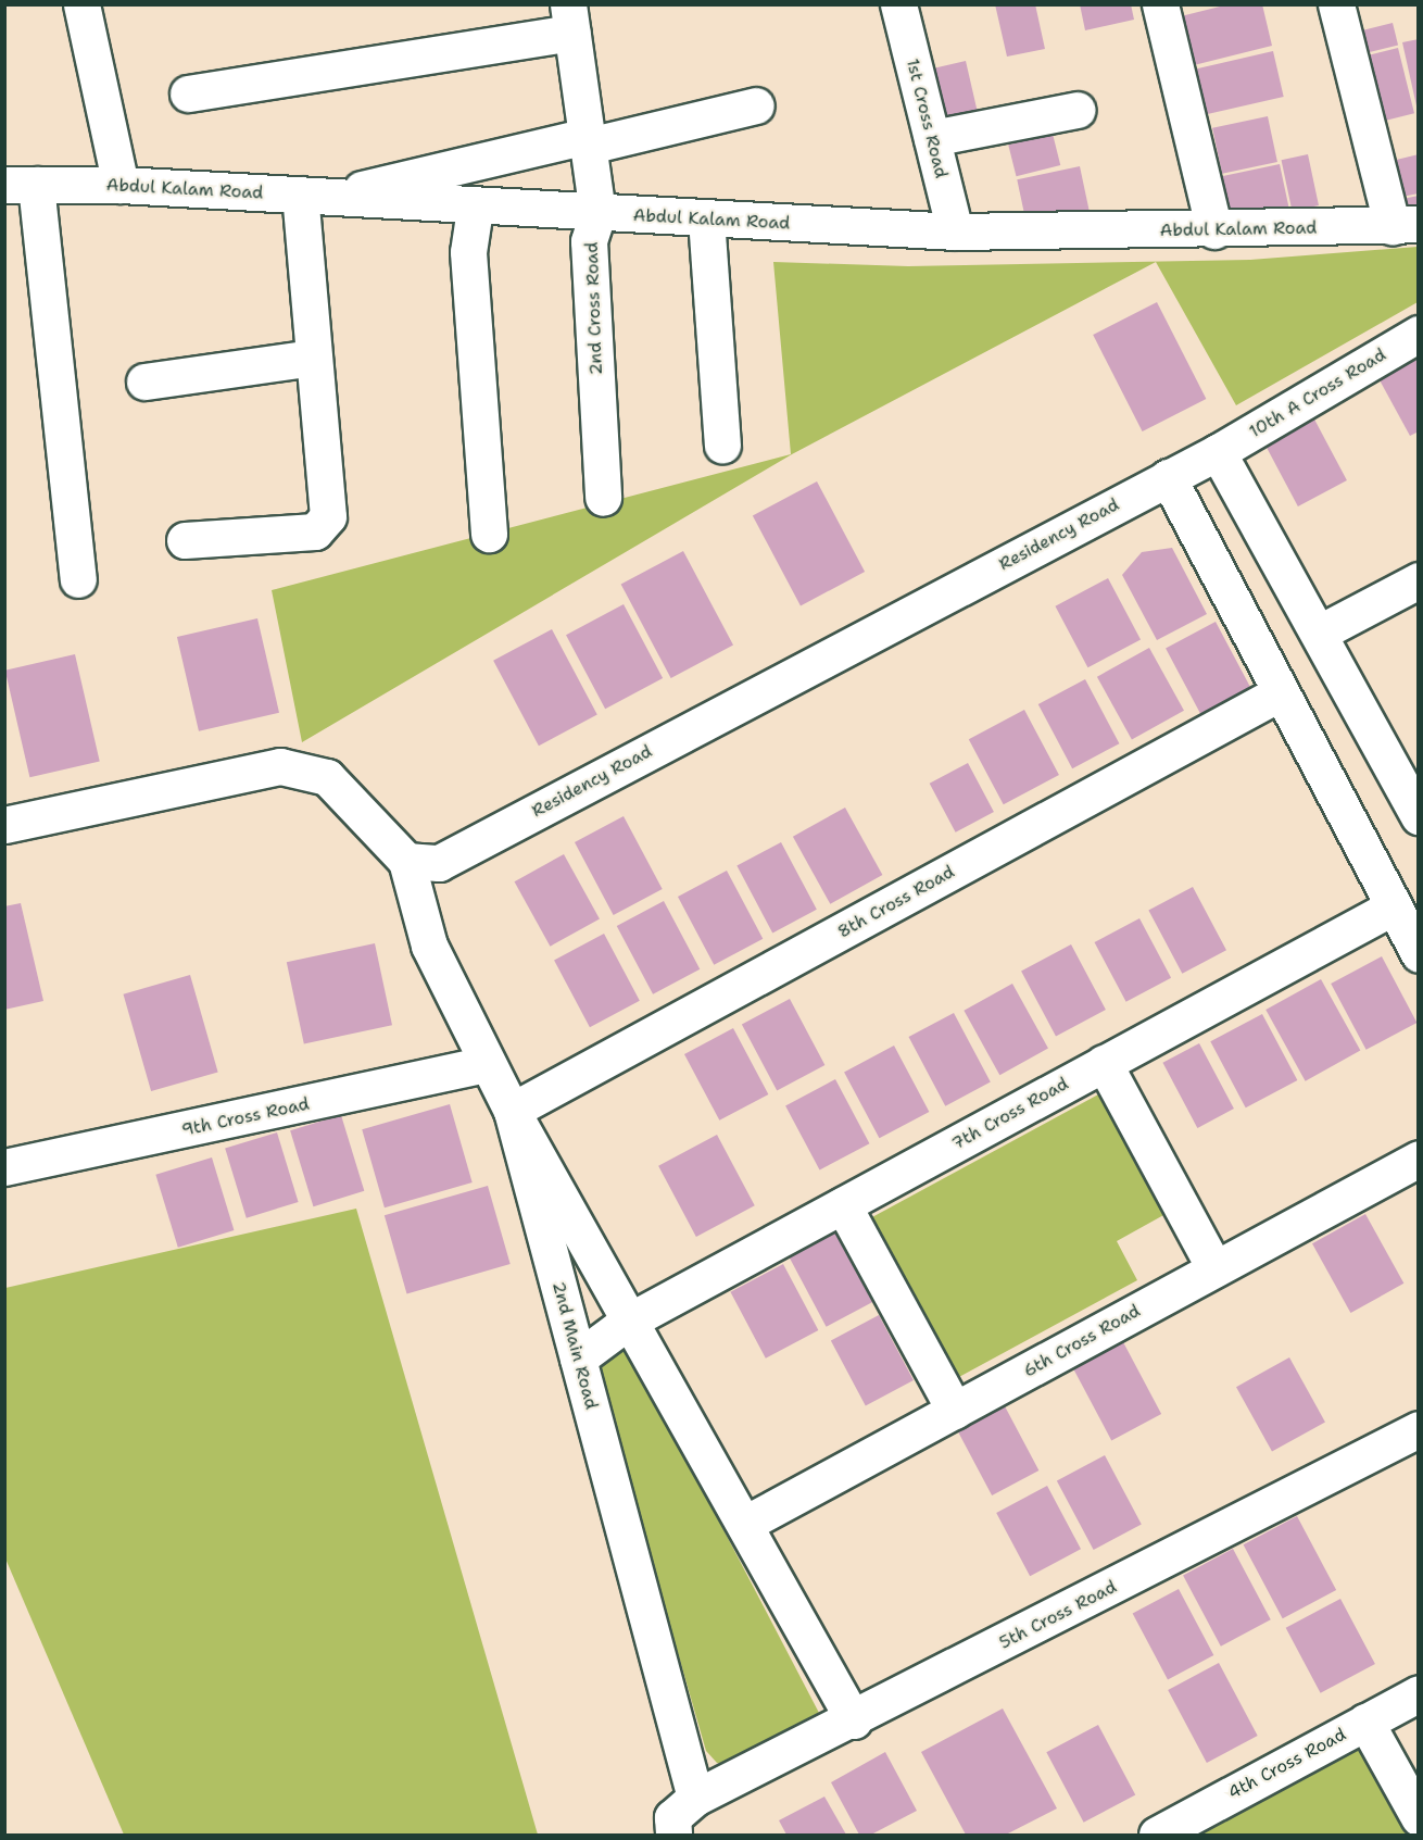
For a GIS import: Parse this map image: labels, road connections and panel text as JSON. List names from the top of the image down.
{
  "streets": {
    "street": [
      "1st Cross Road",
      "Abdul Kalam Road",
      "2nd Cross Road",
      "10th A Cross Road",
      "Residency Road",
      "8th Cross Road",
      "7th Cross Road",
      "9th Cross Road",
      "6th Cross Road",
      "2nd Main Road",
      "5th Cross Road",
      "4th Cross Road"
    ]
  },
  "crossings": [
    ["1st Cross Road", "Abdul Kalam Road"],
    ["Abdul Kalam Road", "2nd Cross Road"],
    ["10th A Cross Road", "Residency Road"],
    ["Residency Road", "2nd Main Road"],
    ["8th Cross Road", "2nd Main Road"],
    ["7th Cross Road", "2nd Main Road"],
    ["9th Cross Road", "2nd Main Road"],
    ["2nd Main Road", "5th Cross Road"]
  ]
}
